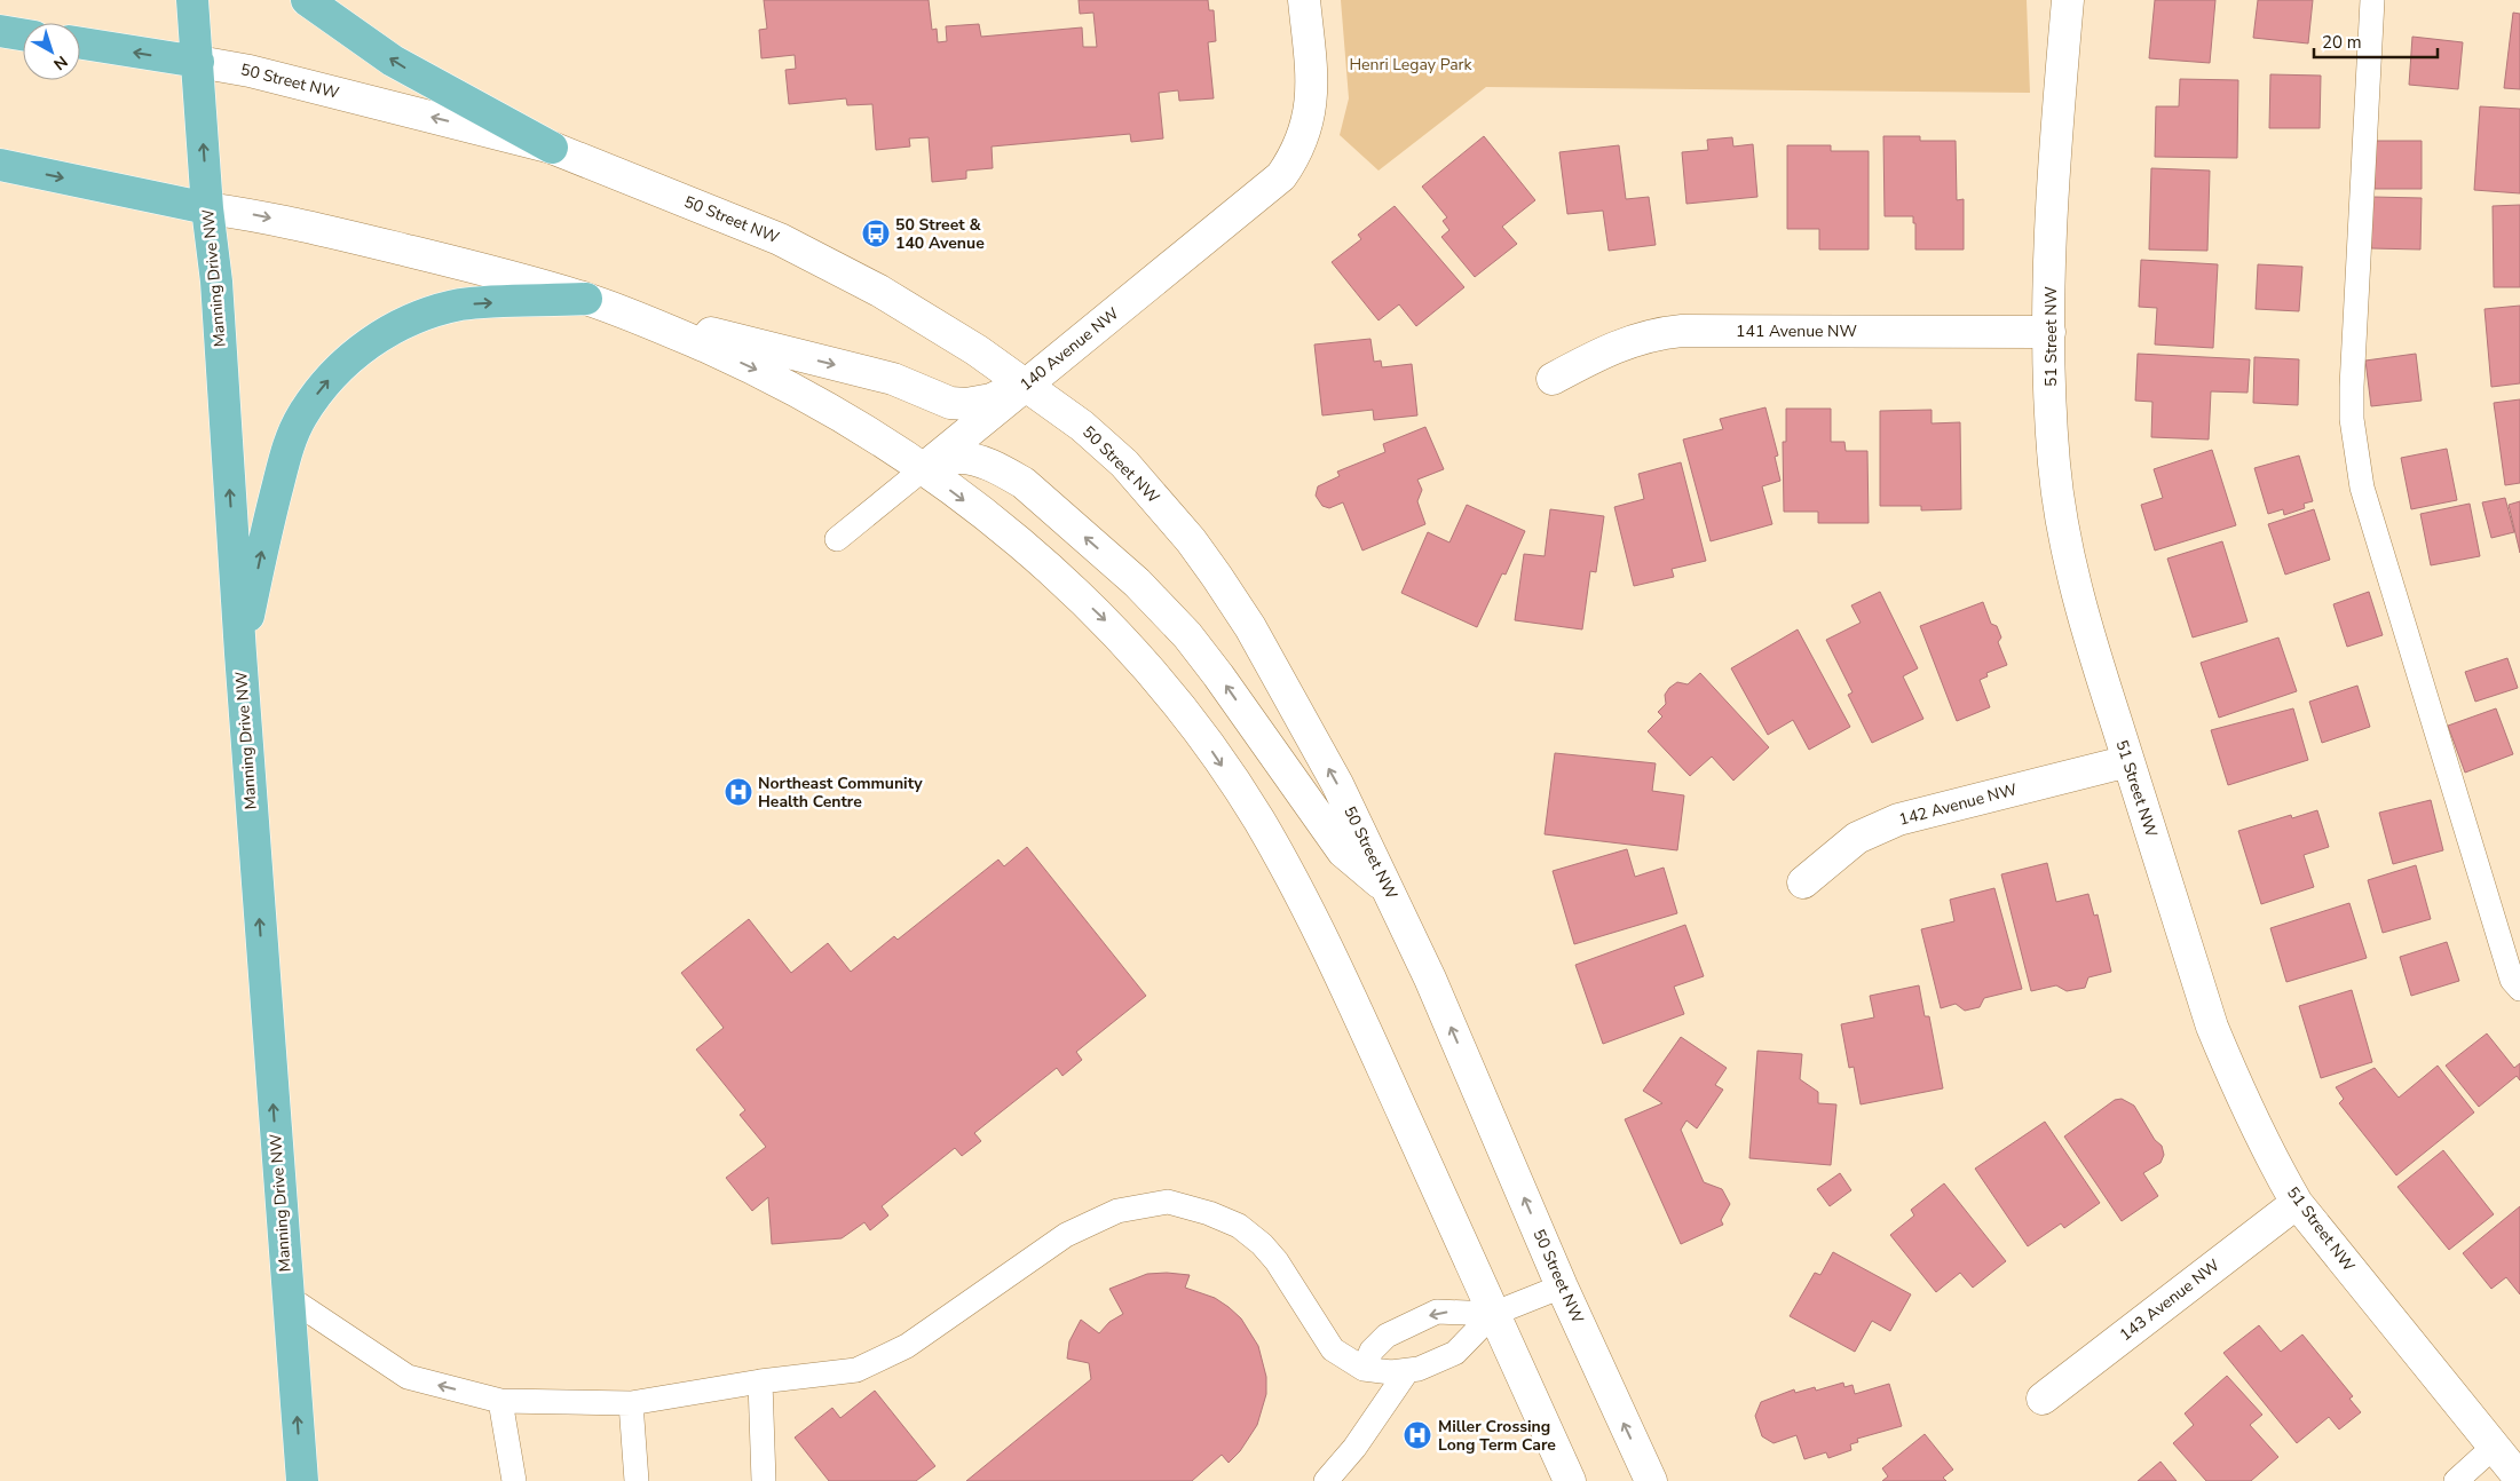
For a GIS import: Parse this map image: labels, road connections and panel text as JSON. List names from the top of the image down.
{
  "streets": {
    "main road": [
      "50 Street NW",
      "Manning Drive NW",
      "141 Avenue NW",
      "51 Street NW",
      "140 Avenue NW",
      "142 Avenue NW",
      "143 Avenue NW"
    ]
  },
  "crossings": [
    ["50 Street NW", "Manning Drive NW"],
    ["50 Street NW", "140 Avenue NW"],
    ["141 Avenue NW", "51 Street NW"],
    ["51 Street NW", "142 Avenue NW"],
    ["51 Street NW", "143 Avenue NW"]
  ],
  "one_way": ["Manning Drive NW"],
  "parks": ["Henri Legay Park"],
  "places": {
    "bus stop": ["50 Street & 140 Avenue"],
    "hospital": ["Northeast Community Health Centre", "Miller Crossing Long Term Care"]
  },
  "scale_bar": "20 m",
  "north": "bottom right"
}
